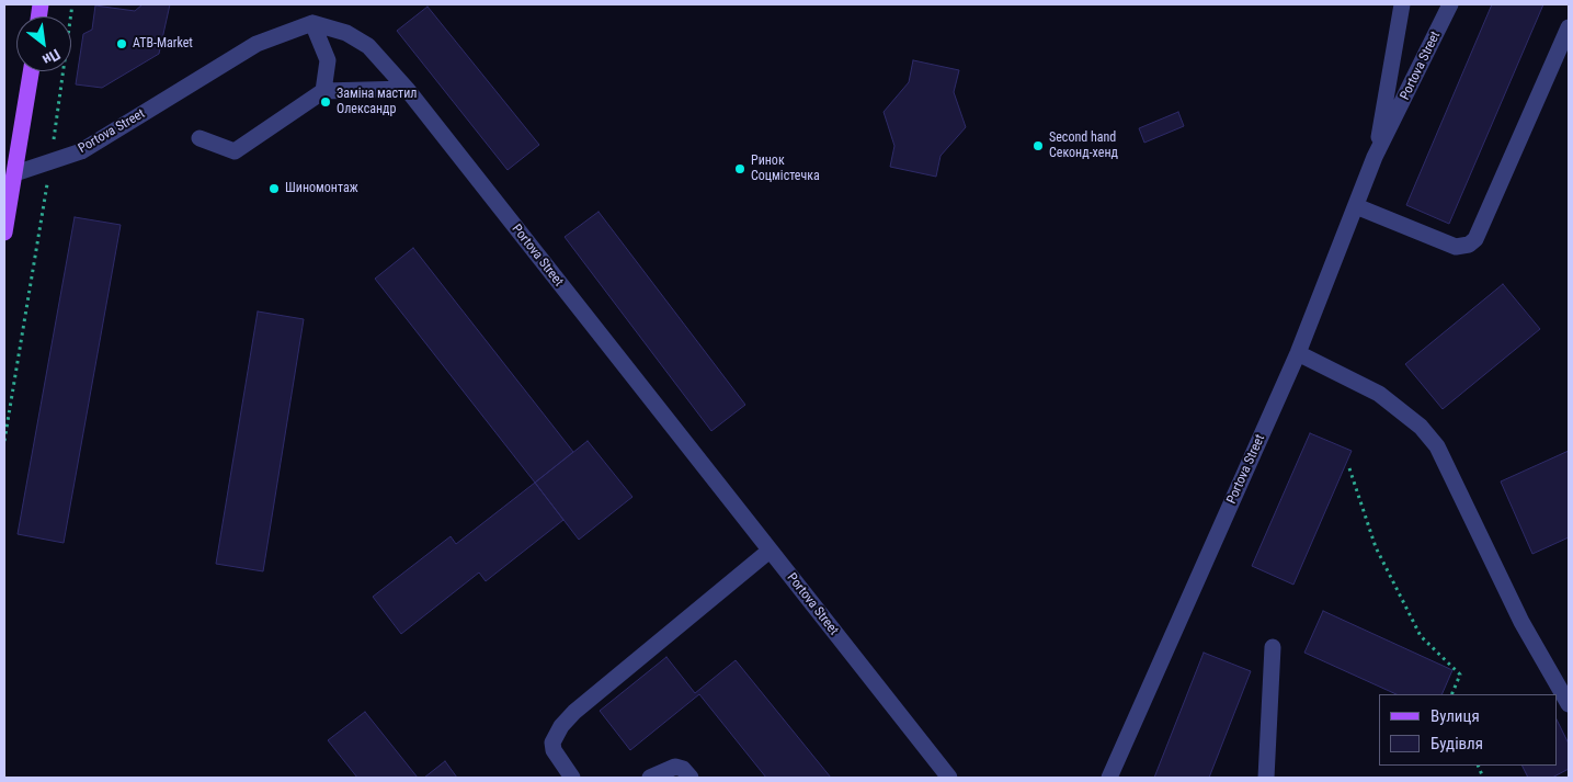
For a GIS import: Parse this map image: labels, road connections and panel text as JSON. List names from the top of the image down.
{
  "streets": {
    "street": ["Portova Street"]
  },
  "places": [
    "ATB-Market",
    "Заміна мастил Олександр",
    "Second hand Секонд-хенд",
    "Ринок Соцмістечка",
    "Шиномонтаж"
  ],
  "legend": ["Вулиця", "Будівля"],
  "north": "bottom right"
}
